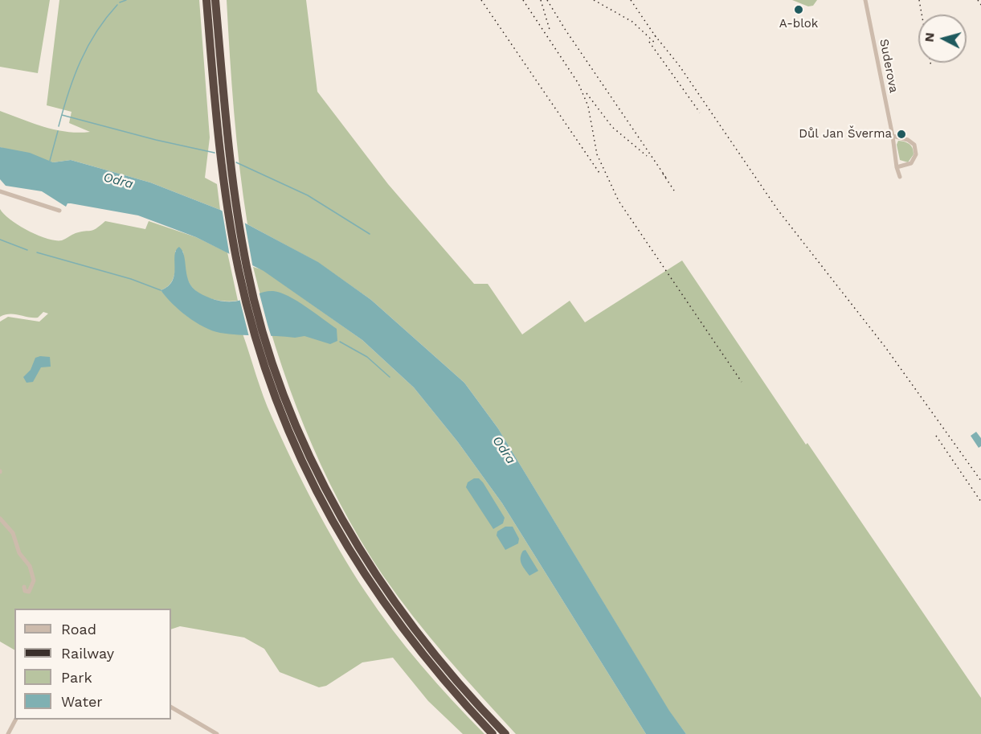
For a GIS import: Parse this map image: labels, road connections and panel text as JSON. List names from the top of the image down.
{
  "streets": {
    "street": ["Suderova"]
  },
  "water": ["Odra"],
  "places": ["A-blok", "Důl Jan Šverma"],
  "legend": [
    "Road",
    "Railway",
    "Park",
    "Water"
  ],
  "north": "left"
}
